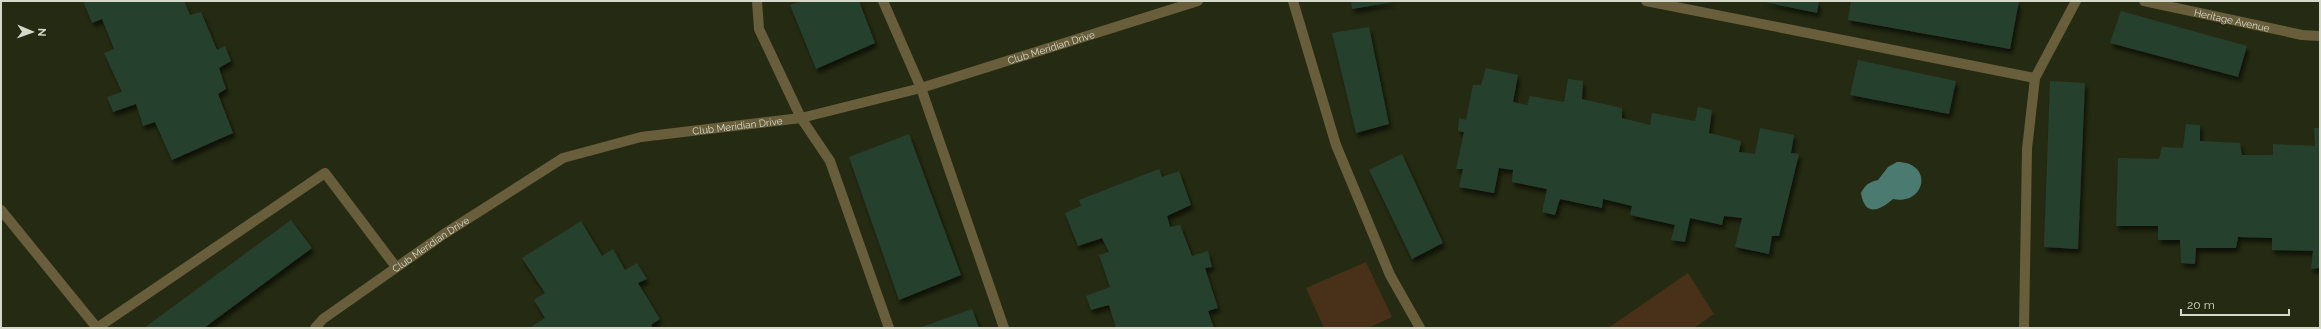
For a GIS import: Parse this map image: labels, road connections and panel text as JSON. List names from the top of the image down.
{
  "streets": {
    "lane": ["Heritage Avenue", "Club Meridian Drive"]
  },
  "scale_bar": "20 m",
  "north": "right"
}
